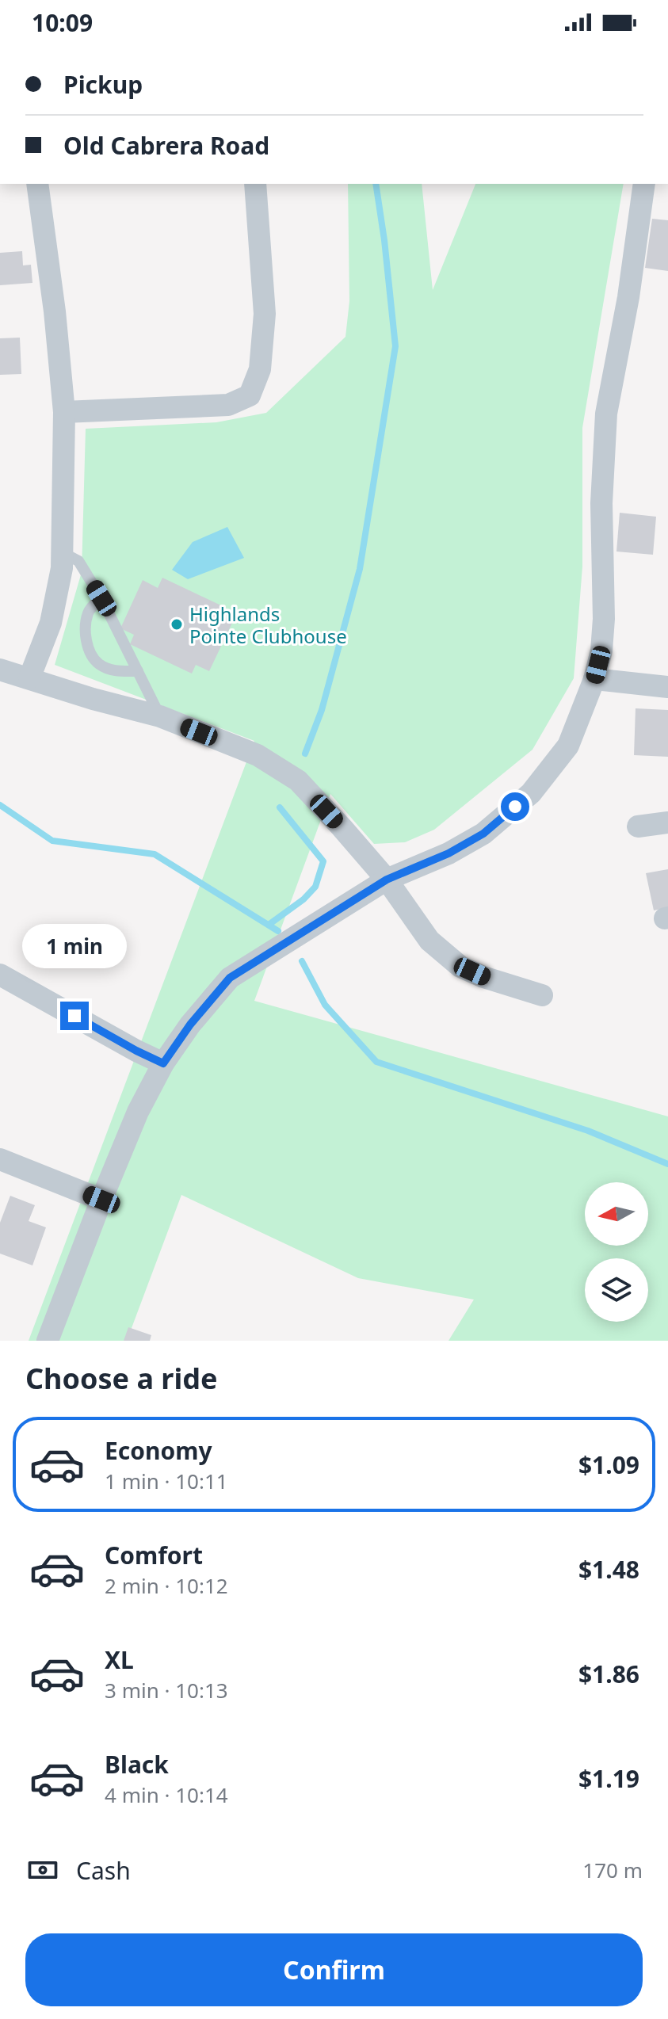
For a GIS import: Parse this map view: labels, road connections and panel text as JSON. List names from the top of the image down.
{
  "places": ["Highlands Pointe Clubhouse"],
  "north": "left",
  "page": {
    "status": "10:09",
    "banner": ["Pickup", "Old Cabrera Road"],
    "bubble": "1 min",
    "heading": "Choose a ride",
    "list": [
      {
        "name": "Economy",
        "note": "1 min · 10:11",
        "value": "$1.09"
      },
      {
        "name": "Comfort",
        "note": "2 min · 10:12",
        "value": "$1.48"
      },
      {
        "name": "XL",
        "note": "3 min · 10:13",
        "value": "$1.86"
      },
      {
        "name": "Black",
        "note": "4 min · 10:14",
        "value": "$1.19"
      }
    ],
    "pay": ["Cash", "170 m"],
    "buttons": "Confirm"
  }
}
